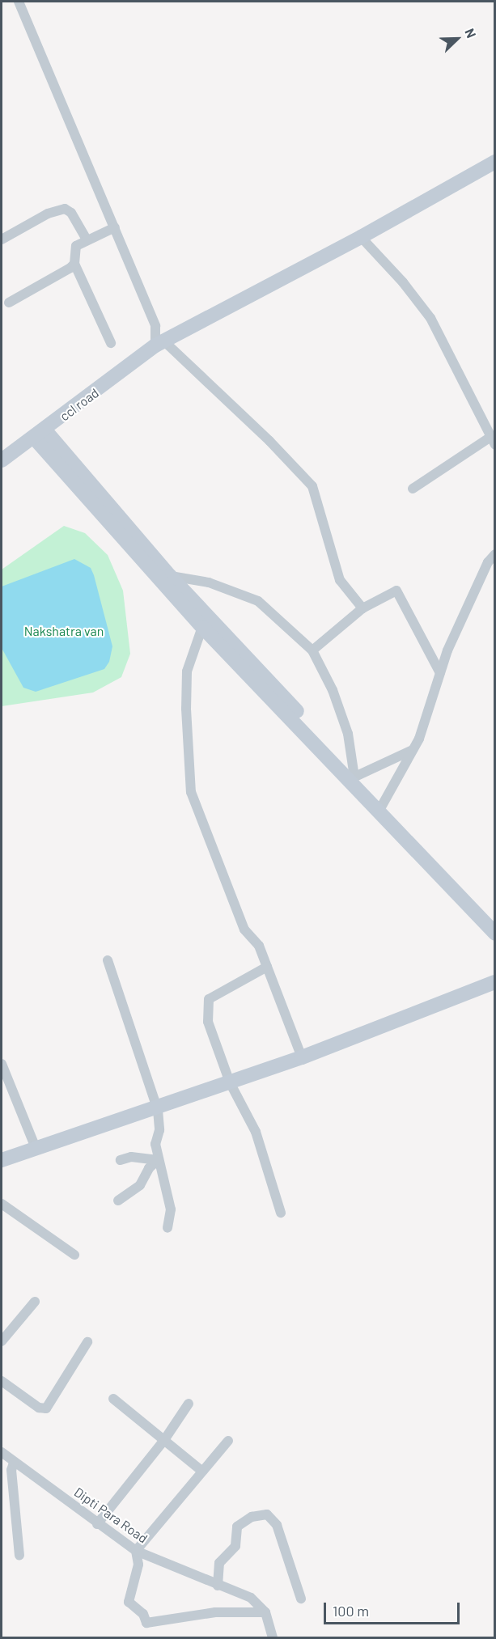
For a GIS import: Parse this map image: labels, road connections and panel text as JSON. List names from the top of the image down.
{
  "streets": {
    "main road": ["ccl road"],
    "street": ["Dipti Para Road"]
  },
  "parks": ["Nakshatra van"],
  "scale_bar": "100 m",
  "north": "top right"
}
